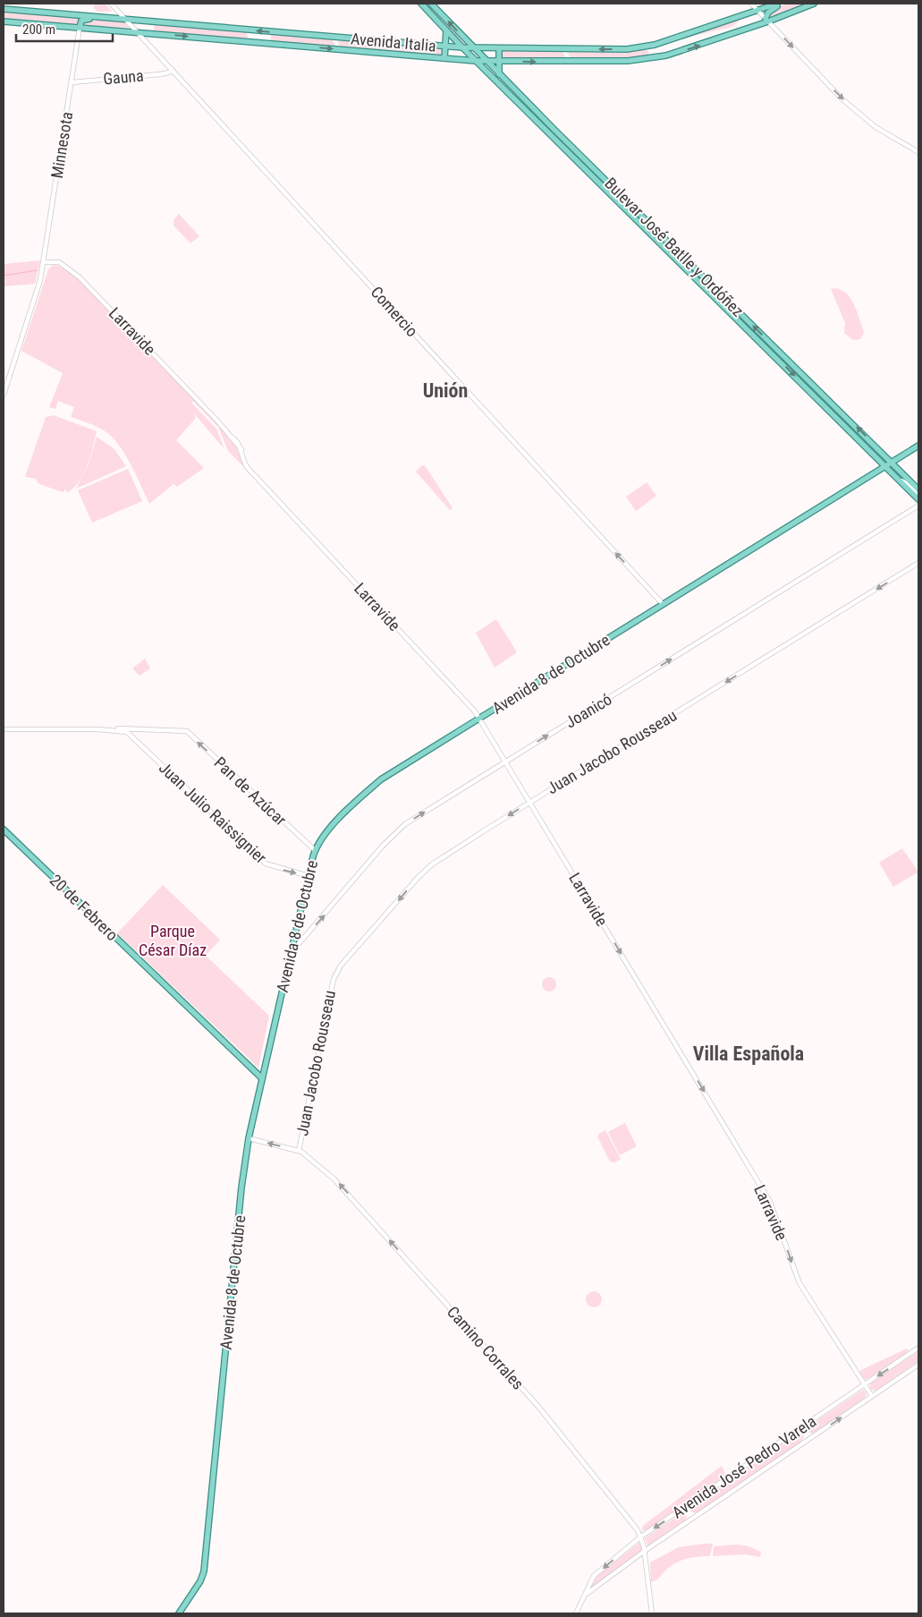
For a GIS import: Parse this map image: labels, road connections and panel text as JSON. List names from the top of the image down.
{
  "streets": {
    "main road": [
      "Avenida Italia",
      "Bulevar José Batlle y Ordóñez",
      "Avenida 8 de Octubre",
      "20 de Febrero"
    ],
    "street": [
      "Gauna",
      "Minnesota",
      "Comercio",
      "Larravide",
      "Joanicó",
      "Juan Jacobo Rousseau",
      "Pan de Azúcar",
      "Juan Julio Raissignier",
      "Camino Corrales",
      "Avenida José Pedro Varela"
    ]
  },
  "crossings": [
    ["Avenida Italia", "Minnesota"],
    ["Avenida Italia", "Bulevar José Batlle y Ordóñez"],
    ["Avenida Italia", "Comercio"],
    ["Gauna", "Minnesota"],
    ["Gauna", "Comercio"],
    ["Minnesota", "Larravide"],
    ["Bulevar José Batlle y Ordóñez", "Avenida 8 de Octubre"],
    ["Comercio", "Avenida 8 de Octubre"],
    ["Larravide", "Avenida 8 de Octubre"],
    ["Larravide", "Joanicó"],
    ["Larravide", "Juan Jacobo Rousseau"],
    ["Larravide", "Avenida José Pedro Varela"],
    ["Avenida 8 de Octubre", "Joanicó"],
    ["Avenida 8 de Octubre", "Pan de Azúcar"],
    ["Avenida 8 de Octubre", "Juan Julio Raissignier"],
    ["Avenida 8 de Octubre", "20 de Febrero"],
    ["Avenida 8 de Octubre", "Camino Corrales"],
    ["Juan Jacobo Rousseau", "Camino Corrales"],
    ["Pan de Azúcar", "Juan Julio Raissignier"],
    ["Camino Corrales", "Avenida José Pedro Varela"]
  ],
  "one_way": [
    "Comercio",
    "Larravide",
    "Joanicó",
    "Juan Jacobo Rousseau",
    "Pan de Azúcar",
    "Juan Julio Raissignier",
    "Camino Corrales"
  ],
  "districts": ["Unión", "Villa Española"],
  "parks": ["Parque César Díaz"],
  "scale_bar": "200 m"
}
